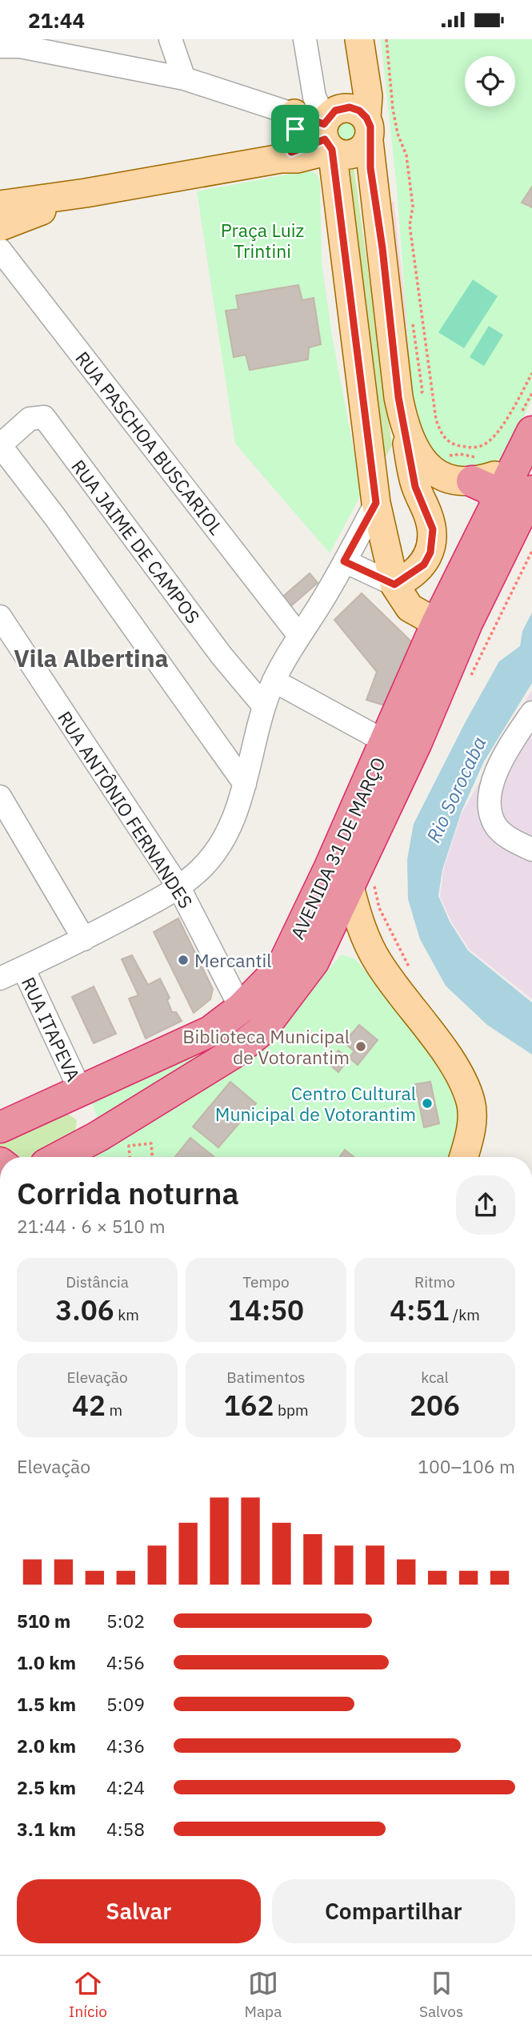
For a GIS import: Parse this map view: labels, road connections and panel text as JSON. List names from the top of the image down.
{
  "streets": {
    "highway": ["AVENIDA 31 DE MARÇO"],
    "street": [
      "RUA PASCHOA BUSCARIOL",
      "RUA JAIME DE CAMPOS",
      "RUA ANTÔNIO FERNANDES",
      "RUA ITAPEVA"
    ]
  },
  "crossings": [
    ["RUA ANTÔNIO FERNANDES", "AVENIDA 31 DE MARÇO"],
    ["AVENIDA 31 DE MARÇO", "RUA ITAPEVA"]
  ],
  "districts": ["Vila Albertina"],
  "water": ["Rio Sorocaba"],
  "parks": ["Praça Luiz Trintini"],
  "places": ["Mercantil", "Biblioteca Municipal de Votorantim", "Centro Cultural Municipal de Votorantim"],
  "page": {
    "status": "21:44",
    "heading": ["Corrida noturna", "21:44 · 6 × 510 m"],
    "stats": [
      ["Distância", "3.06 km"],
      ["Tempo", "14:50"],
      ["Ritmo", "4:51 /km"],
      ["Elevação", "42 m"],
      ["Batimentos", "162 bpm"],
      ["kcal", "206"]
    ],
    "chart": ["Elevação", "100–106 m"],
    "list": [
      {
        "name": "510 m",
        "note": "5:02"
      },
      {
        "name": "1.0 km",
        "note": "4:56"
      },
      {
        "name": "1.5 km",
        "note": "5:09"
      },
      {
        "name": "2.0 km",
        "note": "4:36"
      },
      {
        "name": "2.5 km",
        "note": "4:24"
      },
      {
        "name": "3.1 km",
        "note": "4:58"
      }
    ],
    "buttons": ["Salvar", "Compartilhar"],
    "tabs": ["Início", "Mapa", "Salvos"]
  }
}
